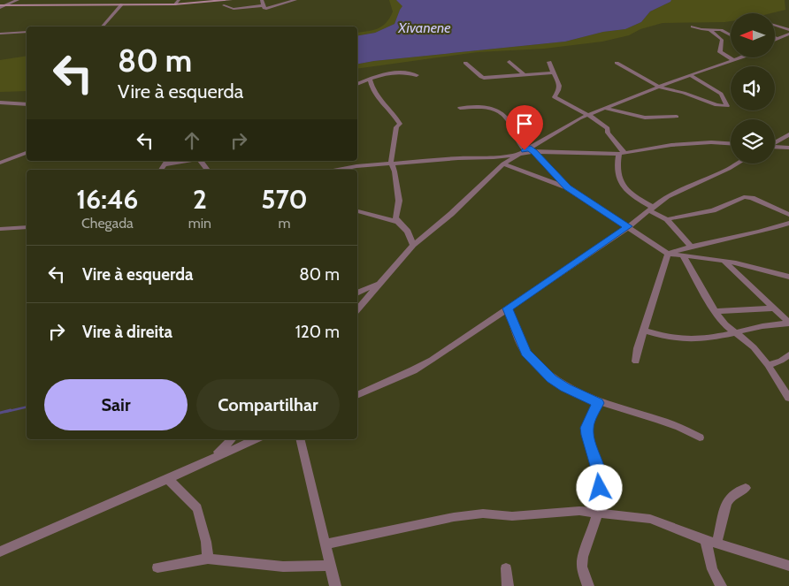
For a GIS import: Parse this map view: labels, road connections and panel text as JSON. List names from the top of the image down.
{
  "water": ["Xivanene"],
  "north": "left",
  "page": {
    "turn": ["80 m", "Vire à esquerda"],
    "eta": [
      "16:46",
      "Chegada",
      "2",
      "min",
      "570",
      "m"
    ],
    "list": [
      {
        "name": "Vire à esquerda",
        "value": "80 m"
      },
      {
        "name": "Vire à direita",
        "value": "120 m"
      }
    ],
    "buttons": ["Sair", "Compartilhar"]
  }
}
